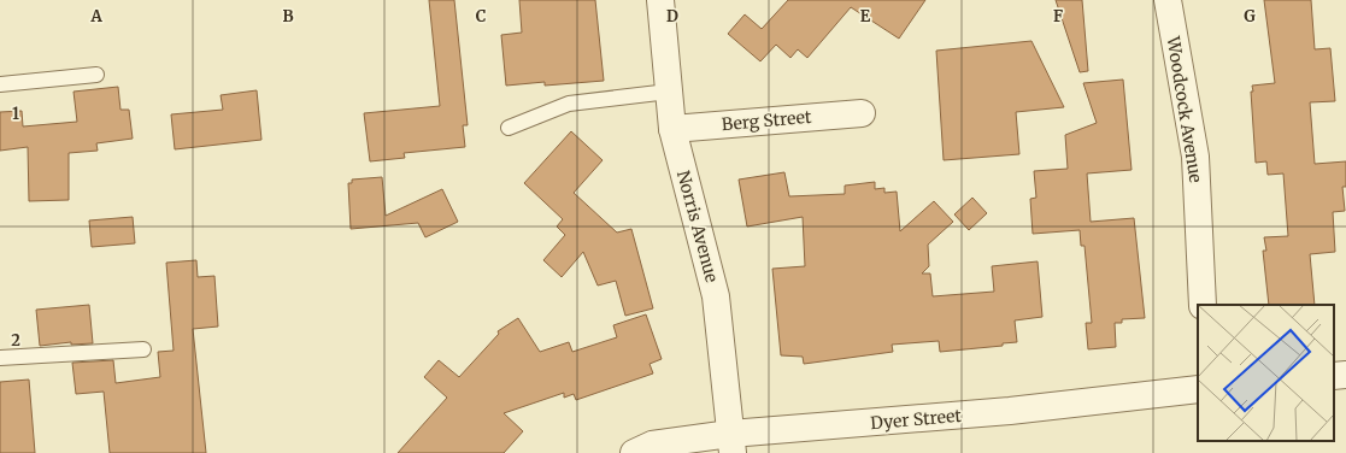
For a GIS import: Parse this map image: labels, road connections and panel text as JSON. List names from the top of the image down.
{
  "streets": {
    "street": [
      "Woodcock Avenue",
      "Berg Street",
      "Norris Avenue",
      "Dyer Street"
    ]
  },
  "crossings": [
    ["Berg Street", "Norris Avenue"],
    ["Norris Avenue", "Dyer Street"]
  ],
  "grid": {
    "columns": [
      "A",
      "B",
      "C",
      "D",
      "E",
      "F",
      "G"
    ],
    "rows": ["1", "2"]
  }
}
